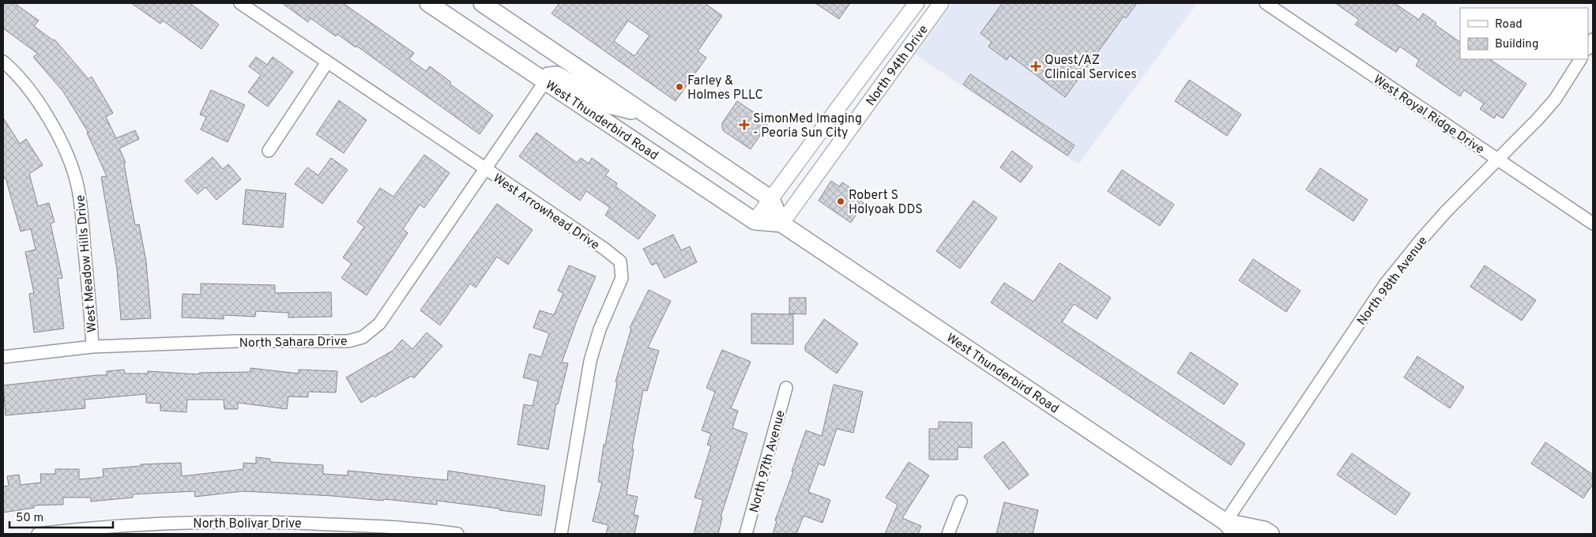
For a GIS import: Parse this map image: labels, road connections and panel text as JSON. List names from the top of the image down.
{
  "streets": {
    "main road": ["West Thunderbird Road"],
    "street": [
      "North 94th Drive",
      "West Royal Ridge Drive",
      "West Arrowhead Drive",
      "West Meadow Hills Drive",
      "North 98th Avenue",
      "North Sahara Drive",
      "North 97th Avenue",
      "North Bolivar Drive"
    ]
  },
  "crossings": [
    ["North 94th Drive", "West Thunderbird Road"],
    ["West Royal Ridge Drive", "North 98th Avenue"],
    ["West Thunderbird Road", "North 98th Avenue"],
    ["West Thunderbird Road", "North Sahara Drive"],
    ["West Arrowhead Drive", "North Sahara Drive"],
    ["West Meadow Hills Drive", "North Sahara Drive"]
  ],
  "places": {
    "health": ["Quest/AZ Clinical Services", "SimonMed Imaging - Peoria Sun City"],
    "other": ["Farley & Holmes PLLC", "Robert S Holyoak DDS"]
  },
  "legend": ["Road", "Building"],
  "scale_bar": "50 m"
}
